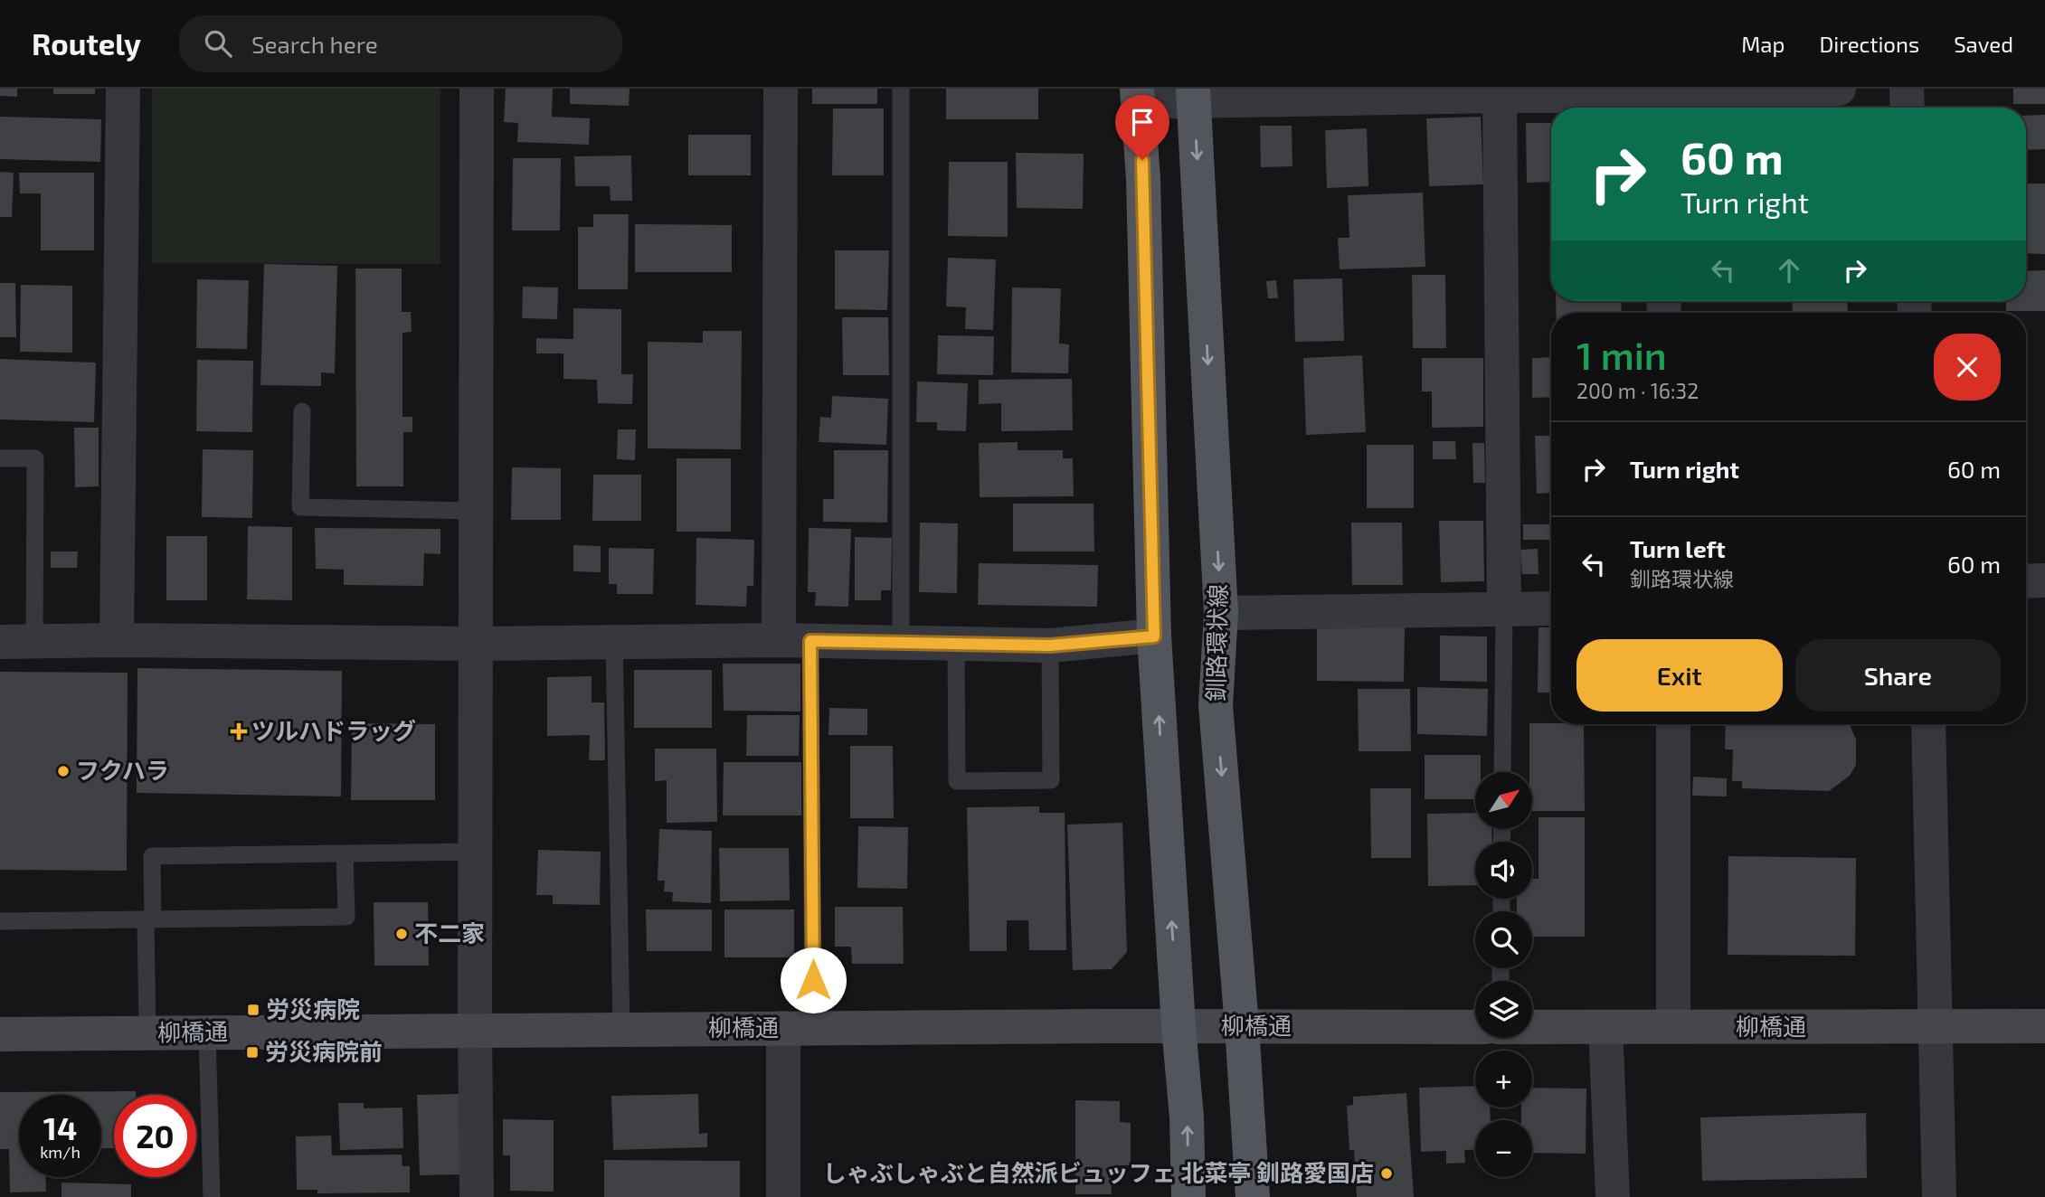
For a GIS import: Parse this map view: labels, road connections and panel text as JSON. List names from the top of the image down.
{
  "streets": {
    "main road": ["釧路環状線"],
    "street": ["柳橋通"]
  },
  "crossings": [
    ["釧路環状線", "柳橋通"]
  ],
  "places": {
    "health": ["ツルハドラッグ"],
    "other": ["フクハラ", "不二家", "しゃぶしゃぶと自然派ビュッフェ 北菜亭 釧路愛国店"],
    "transit": ["労災病院", "労災病院前"]
  },
  "north": "top right",
  "page": {
    "header": "Routely",
    "search": "Search here",
    "nav": ["Map", "Directions", "Saved"],
    "turn": ["60 m", "Turn right"],
    "heading": ["1 min", "200 m · 16:32"],
    "list": [
      {
        "name": "Turn right",
        "value": "60 m"
      },
      {
        "name": "Turn left",
        "note": "釧路環状線",
        "value": "60 m"
      }
    ],
    "buttons": ["Exit", "Share"],
    "map_buttons": ["+", "−"],
    "speed": "14 km/h",
    "limit": "20"
  }
}
